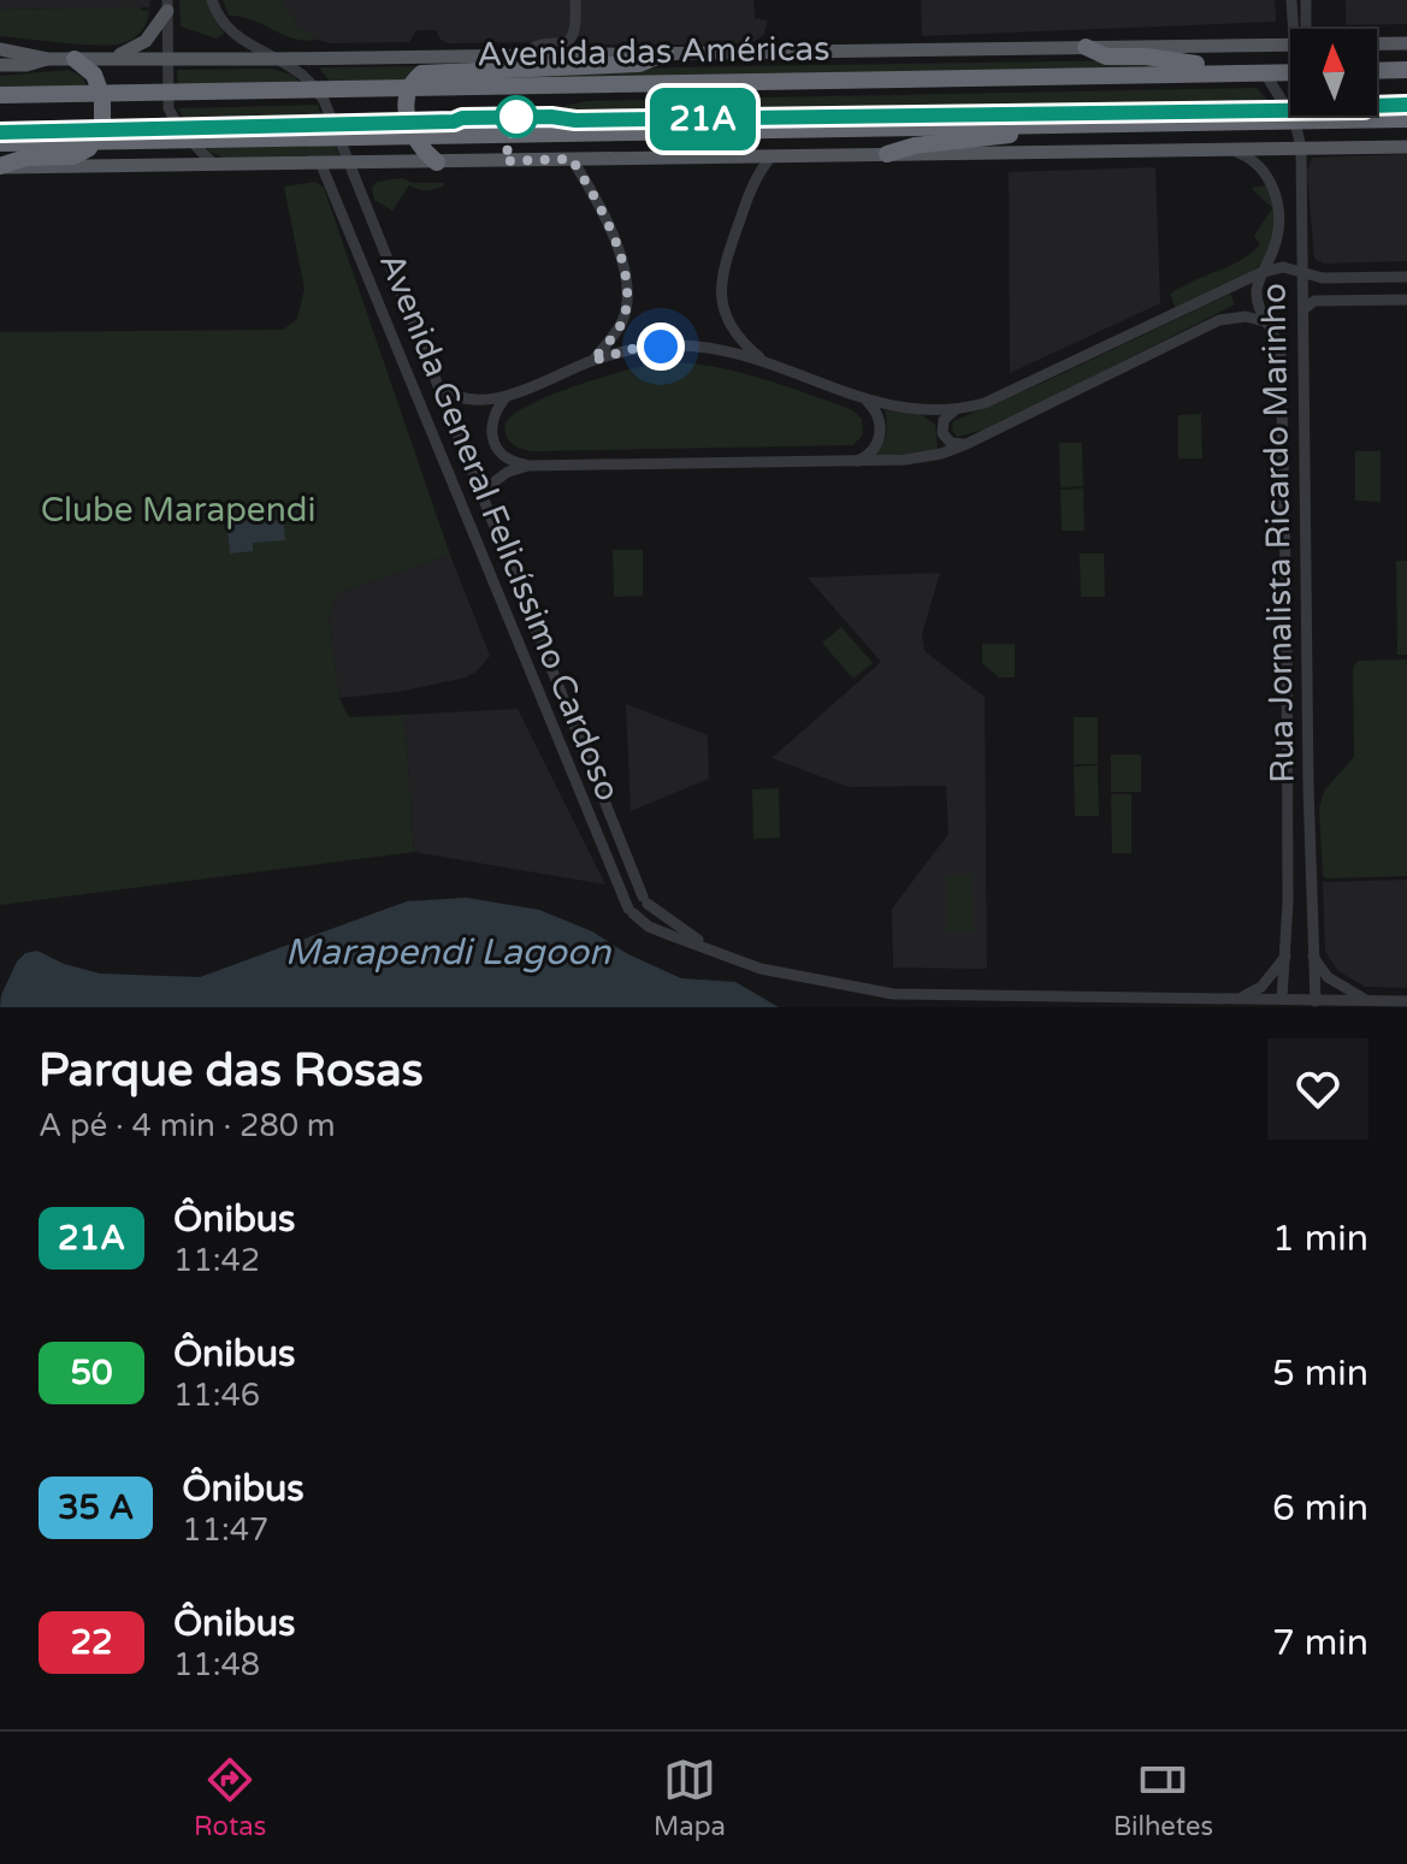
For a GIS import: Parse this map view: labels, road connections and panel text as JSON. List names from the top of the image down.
{
  "streets": {
    "highway": ["Avenida das Américas"],
    "street": ["Avenida General Felicíssimo Cardoso", "Rua Jornalista Ricardo Marinho"]
  },
  "crossings": [
    ["Avenida das Américas", "Avenida General Felicíssimo Cardoso"],
    ["Avenida das Américas", "Rua Jornalista Ricardo Marinho"]
  ],
  "water": ["Marapendi Lagoon"],
  "parks": ["Clube Marapendi"],
  "lines": ["bus line 21A"],
  "north": "top",
  "page": {
    "on_map": "21A",
    "heading": ["Parque das Rosas", "A pé · 4 min · 280 m"],
    "list": [
      {
        "mark": "21A",
        "name": "Ônibus",
        "note": "11:42",
        "value": "1 min"
      },
      {
        "mark": "50",
        "name": "Ônibus",
        "note": "11:46",
        "value": "5 min"
      },
      {
        "mark": "35 A",
        "name": "Ônibus",
        "note": "11:47",
        "value": "6 min"
      },
      {
        "mark": "22",
        "name": "Ônibus",
        "note": "11:48",
        "value": "7 min"
      }
    ],
    "tabs": ["Rotas", "Mapa", "Bilhetes"]
  }
}
